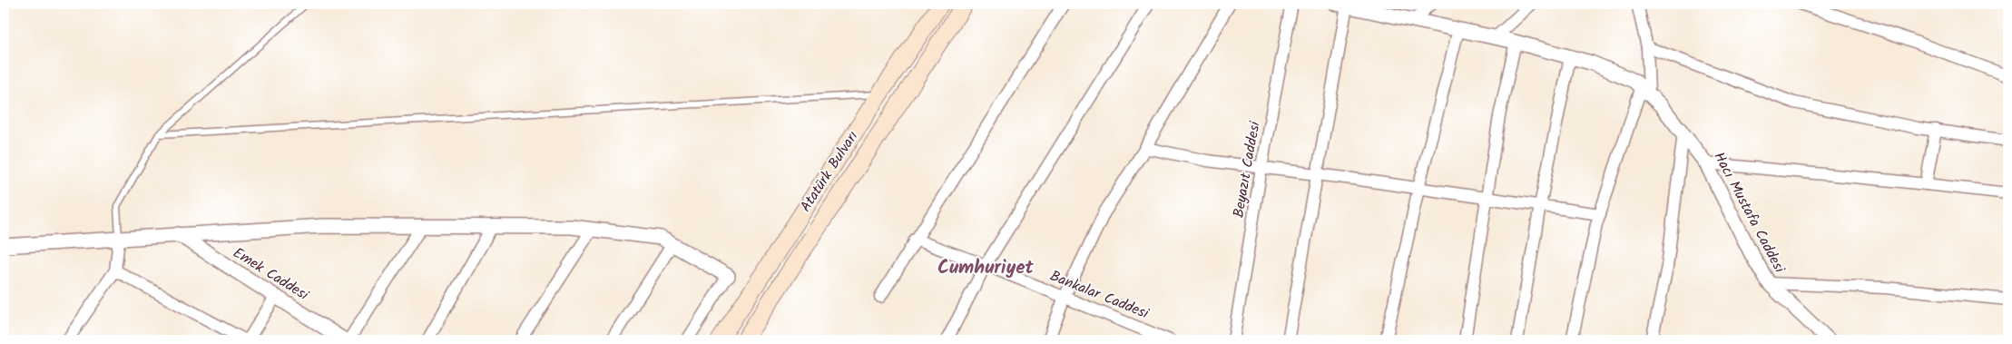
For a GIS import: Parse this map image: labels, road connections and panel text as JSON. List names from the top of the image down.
{
  "streets": {
    "main road": ["Atatürk Bulvarı"],
    "street": [
      "Beyazıt Caddesi",
      "Hacı Mustafa Caddesi",
      "Emek Caddesi",
      "Bankalar Caddesi"
    ]
  },
  "districts": ["Cumhuriyet"]
}
